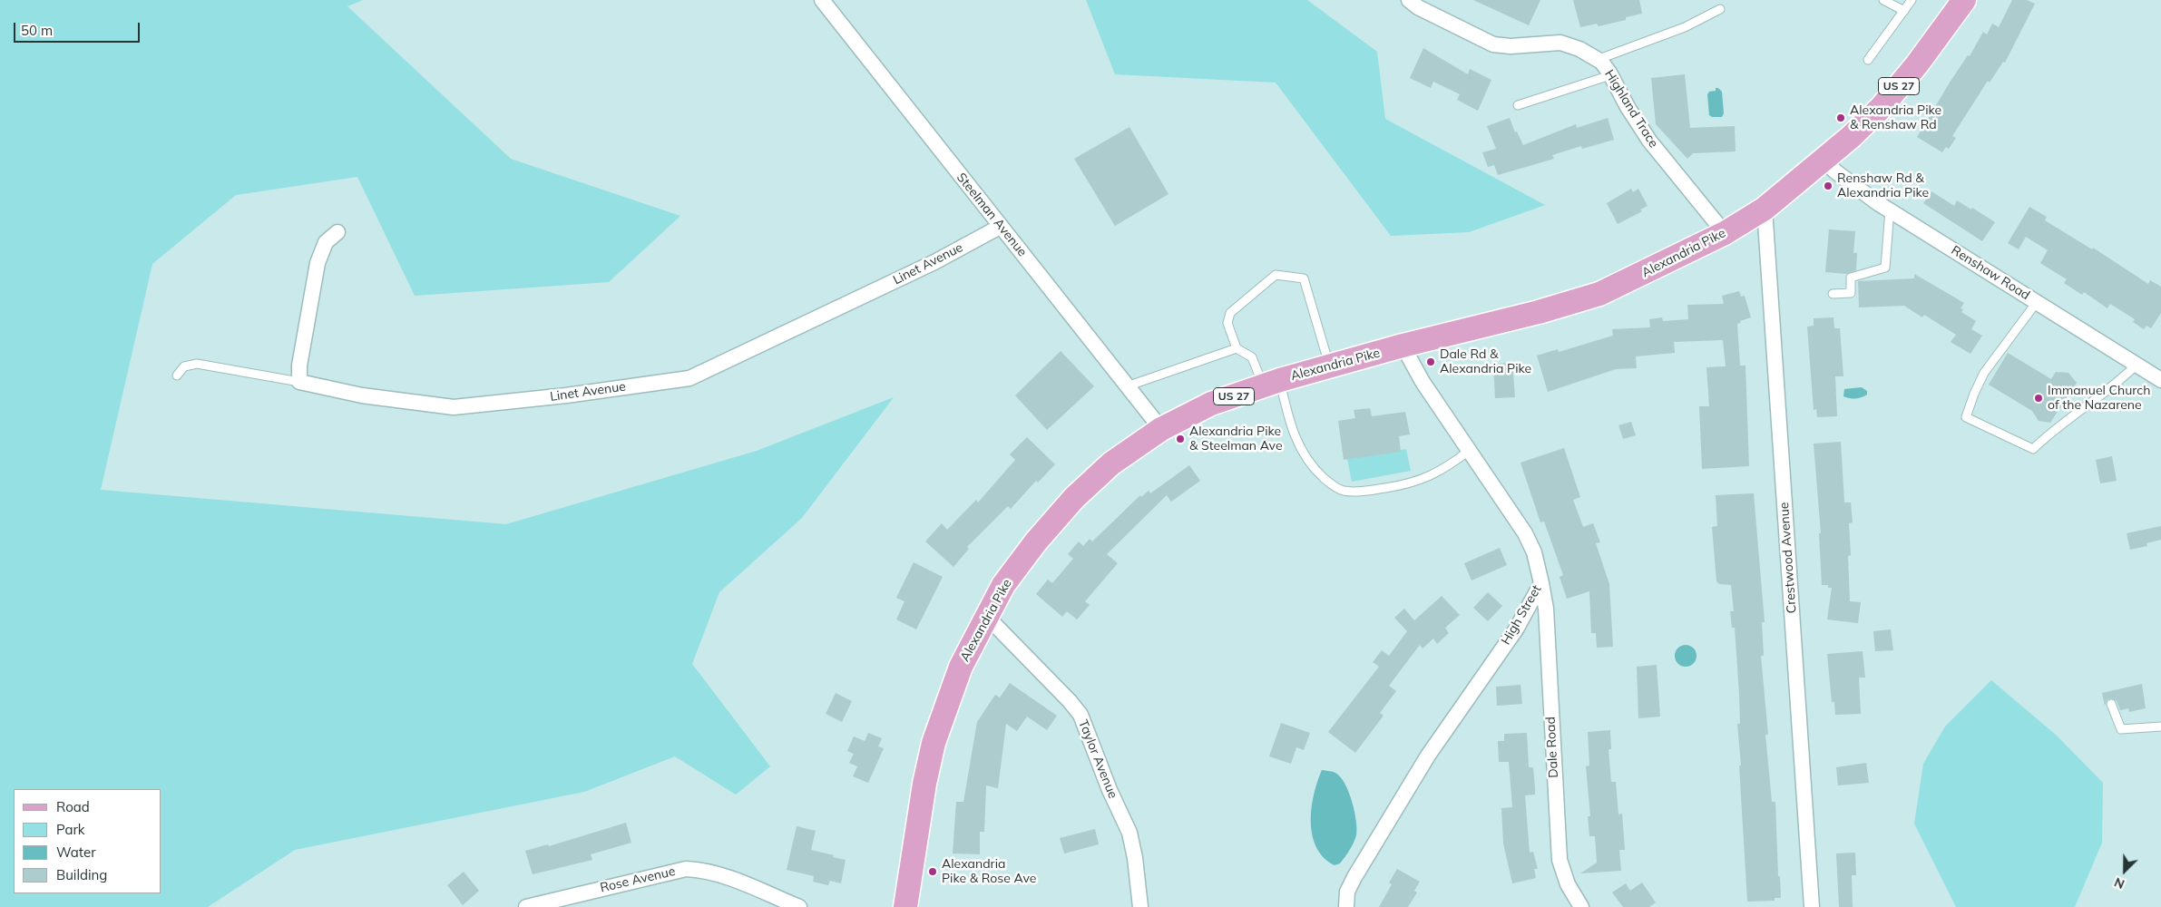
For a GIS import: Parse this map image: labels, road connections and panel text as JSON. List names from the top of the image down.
{
  "streets": {
    "main road": ["US 27", "Alexandria Pike"],
    "street": [
      "Highland Trace",
      "Steelman Avenue",
      "Linet Avenue",
      "Renshaw Road",
      "Crestwood Avenue",
      "High Street",
      "Dale Road",
      "Taylor Avenue",
      "Rose Avenue"
    ]
  },
  "crossings": [
    ["Highland Trace", "Alexandria Pike"],
    ["Steelman Avenue", "Alexandria Pike"],
    ["Steelman Avenue", "Linet Avenue"],
    ["Alexandria Pike", "Renshaw Road"],
    ["Alexandria Pike", "Crestwood Avenue"],
    ["Alexandria Pike", "High Street"],
    ["Alexandria Pike", "Taylor Avenue"],
    ["High Street", "Dale Road"]
  ],
  "places": [
    "Alexandria Pike & Renshaw Rd",
    "Renshaw Rd & Alexandria Pike",
    "Dale Rd & Alexandria Pike",
    "Immanuel Church of the Nazarene",
    "Alexandria Pike & Steelman Ave",
    "Alexandria Pike & Rose Ave"
  ],
  "legend": [
    "Road",
    "Park",
    "Water",
    "Building"
  ],
  "scale_bar": "50 m",
  "north": "bottom left"
}
